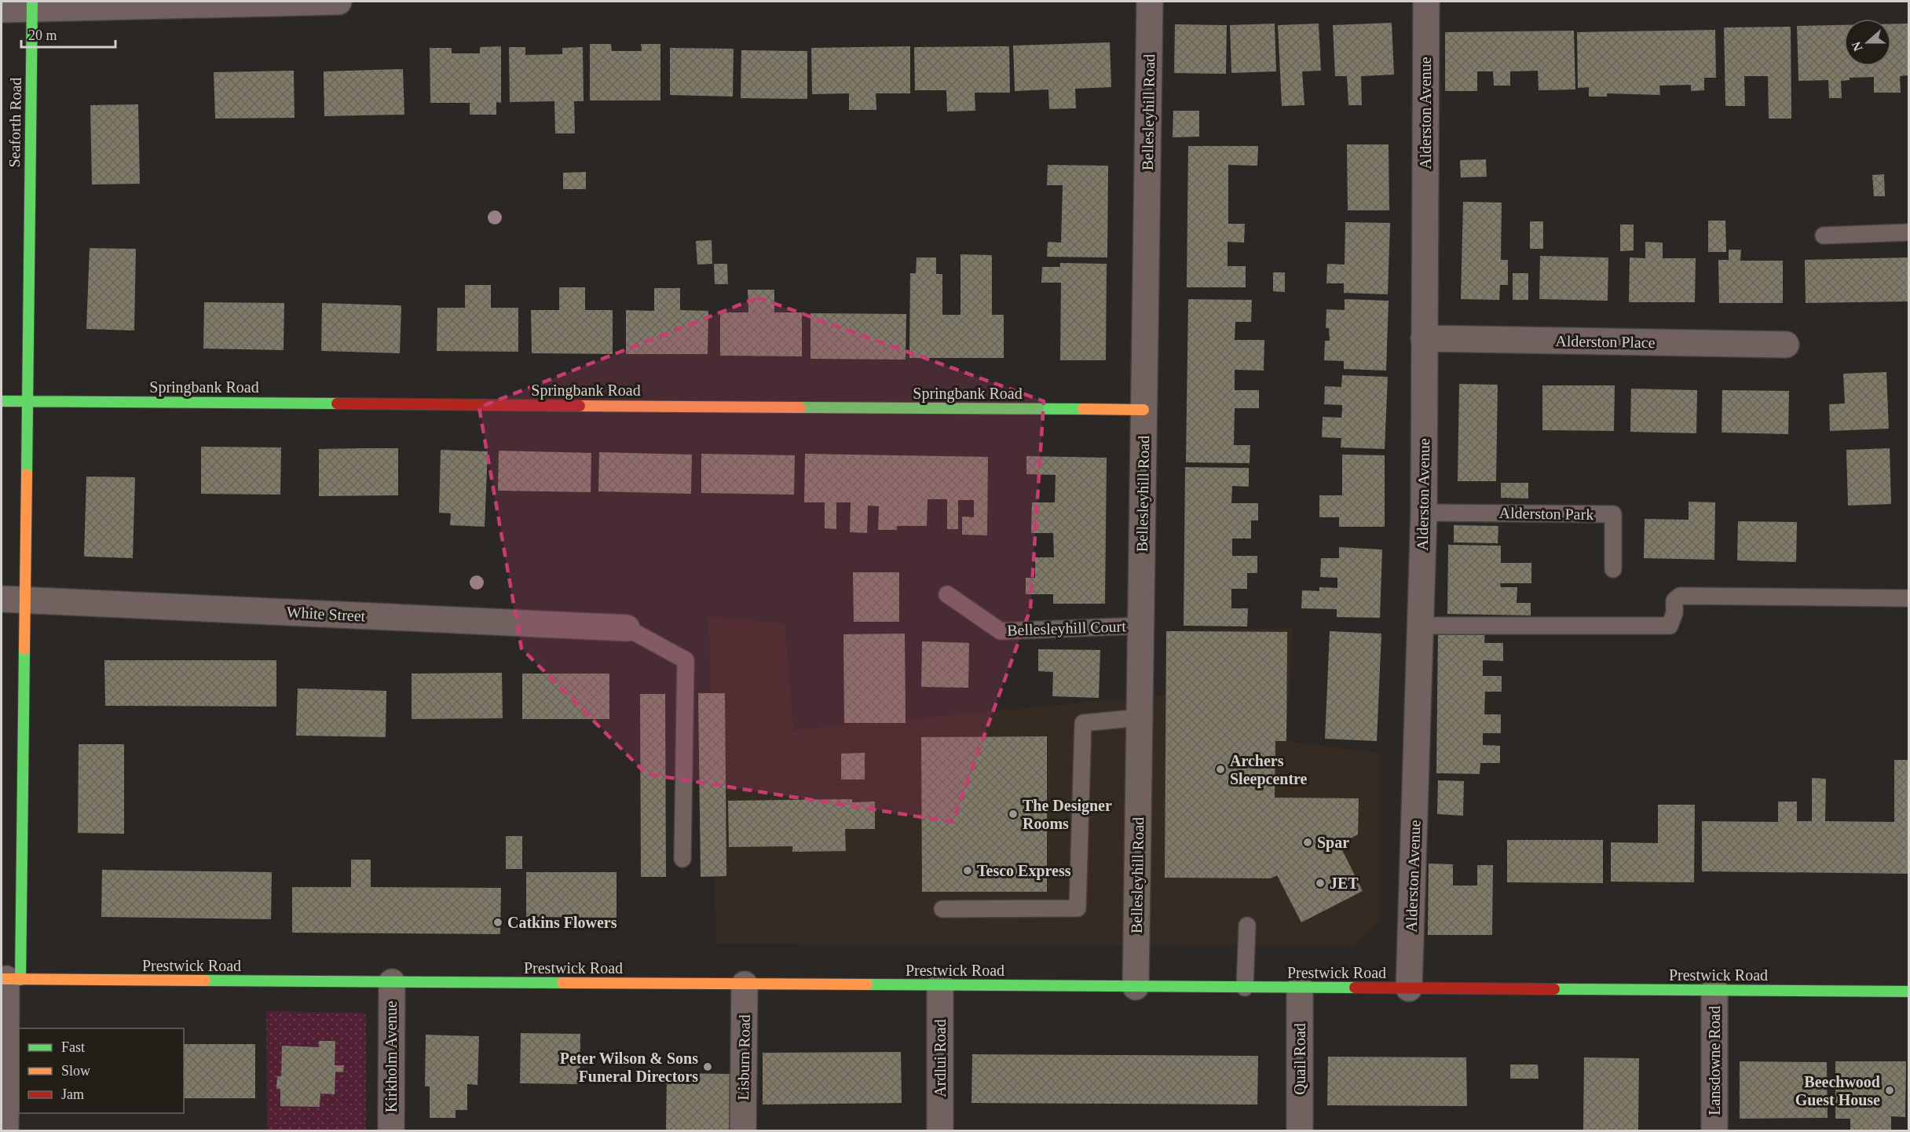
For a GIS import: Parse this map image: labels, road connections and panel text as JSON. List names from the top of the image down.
{
  "streets": {
    "street": [
      "Bellesleyhill Road",
      "Alderston Avenue",
      "Seaforth Road",
      "Alderston Place",
      "Springbank Road",
      "White Street",
      "Prestwick Road",
      "Kirkholm Avenue",
      "Lisburn Road",
      "Ardlui Road",
      "Quail Road",
      "Lansdowne Road"
    ],
    "lane": ["Alderston Park", "Bellesleyhill Court"]
  },
  "crossings": [
    ["Bellesleyhill Road", "Springbank Road"],
    ["Bellesleyhill Road", "Bellesleyhill Court"],
    ["Bellesleyhill Road", "Prestwick Road"],
    ["Alderston Avenue", "Alderston Place"],
    ["Alderston Avenue", "Alderston Park"],
    ["Alderston Avenue", "Prestwick Road"],
    ["Seaforth Road", "Springbank Road"],
    ["Seaforth Road", "White Street"],
    ["Seaforth Road", "Prestwick Road"],
    ["Prestwick Road", "Kirkholm Avenue"],
    ["Prestwick Road", "Lisburn Road"],
    ["Prestwick Road", "Ardlui Road"],
    ["Prestwick Road", "Quail Road"],
    ["Prestwick Road", "Lansdowne Road"]
  ],
  "places": [
    "Archers Sleepcentre",
    "The Designer Rooms",
    "Spar",
    "Tesco Express",
    "JET",
    "Catkins Flowers",
    "Peter Wilson & Sons Funeral Directors",
    "Beechwood Guest House"
  ],
  "legend": ["Fast", "Slow", "Jam"],
  "scale_bar": "20 m",
  "north": "left"
}
